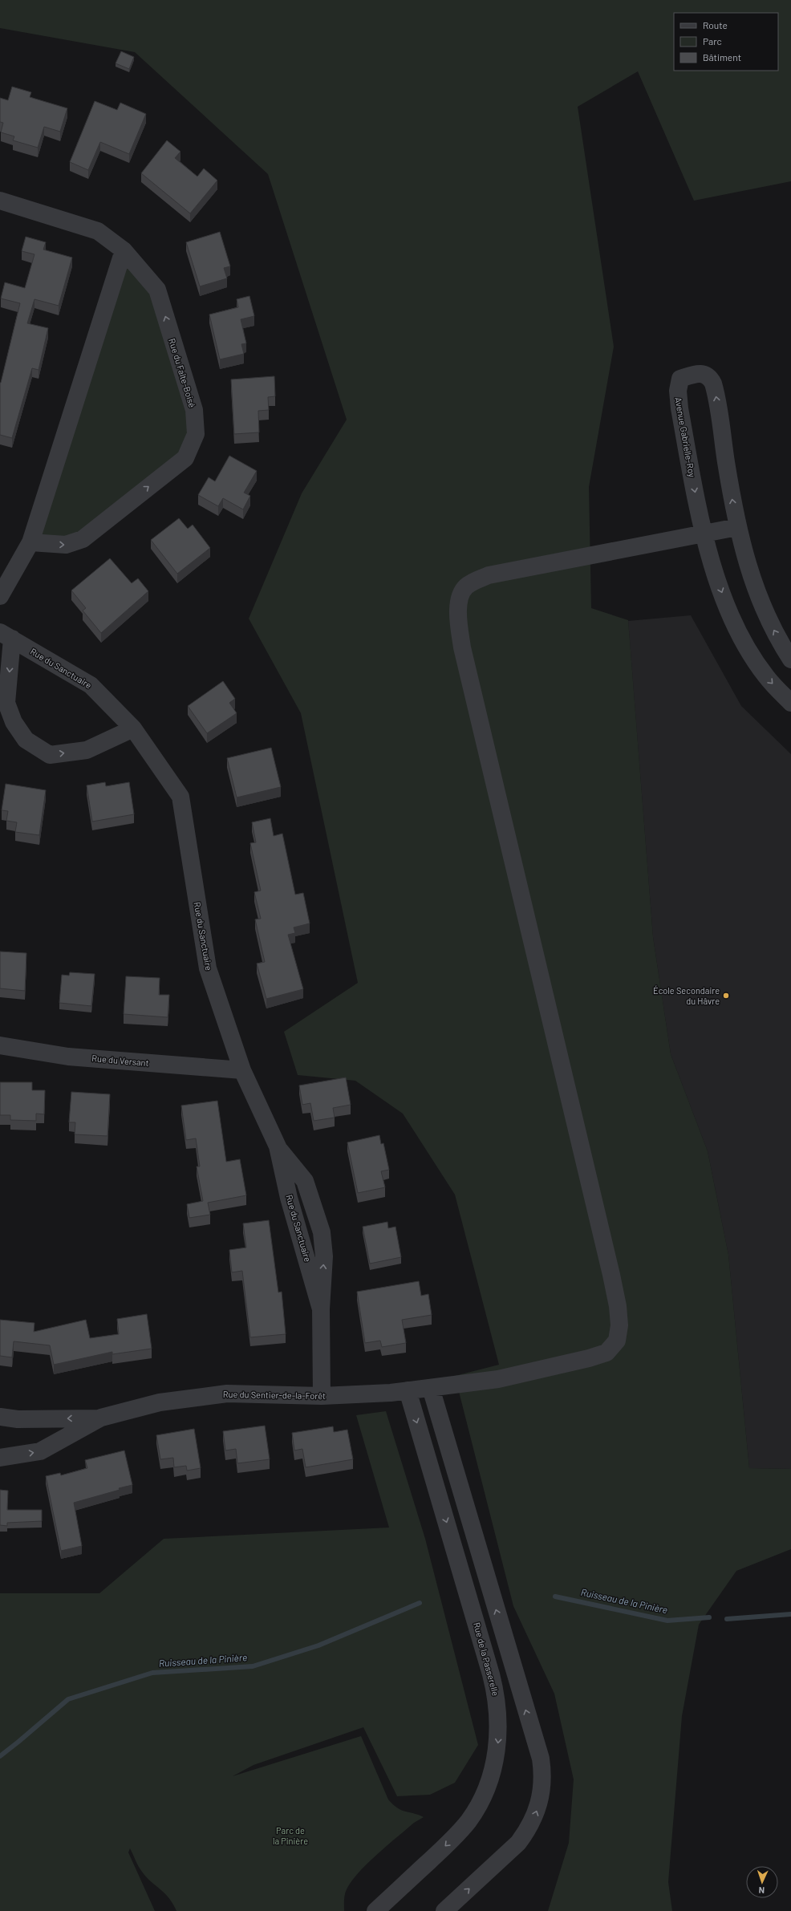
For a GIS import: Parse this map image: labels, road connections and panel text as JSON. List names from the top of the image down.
{
  "streets": {
    "street": [
      "Rue du Faîte-Boisé",
      "Avenue Gabrielle-Roy",
      "Rue du Sanctuaire",
      "Rue du Versant",
      "Rue du Sentier-de-la-Forêt",
      "Rue de la Passerelle"
    ]
  },
  "crossings": [
    ["Avenue Gabrielle-Roy", "Rue du Sentier-de-la-Forêt"],
    ["Rue du Sanctuaire", "Rue du Versant"],
    ["Rue du Sanctuaire", "Rue du Sentier-de-la-Forêt"],
    ["Rue du Sentier-de-la-Forêt", "Rue de la Passerelle"]
  ],
  "water": ["Ruisseau de la Pinière"],
  "parks": ["Parc de la Pinière"],
  "places": ["École Secondaire du Hâvre"],
  "legend": ["Route", "Parc", "Bâtiment"],
  "north": "bottom"
}
